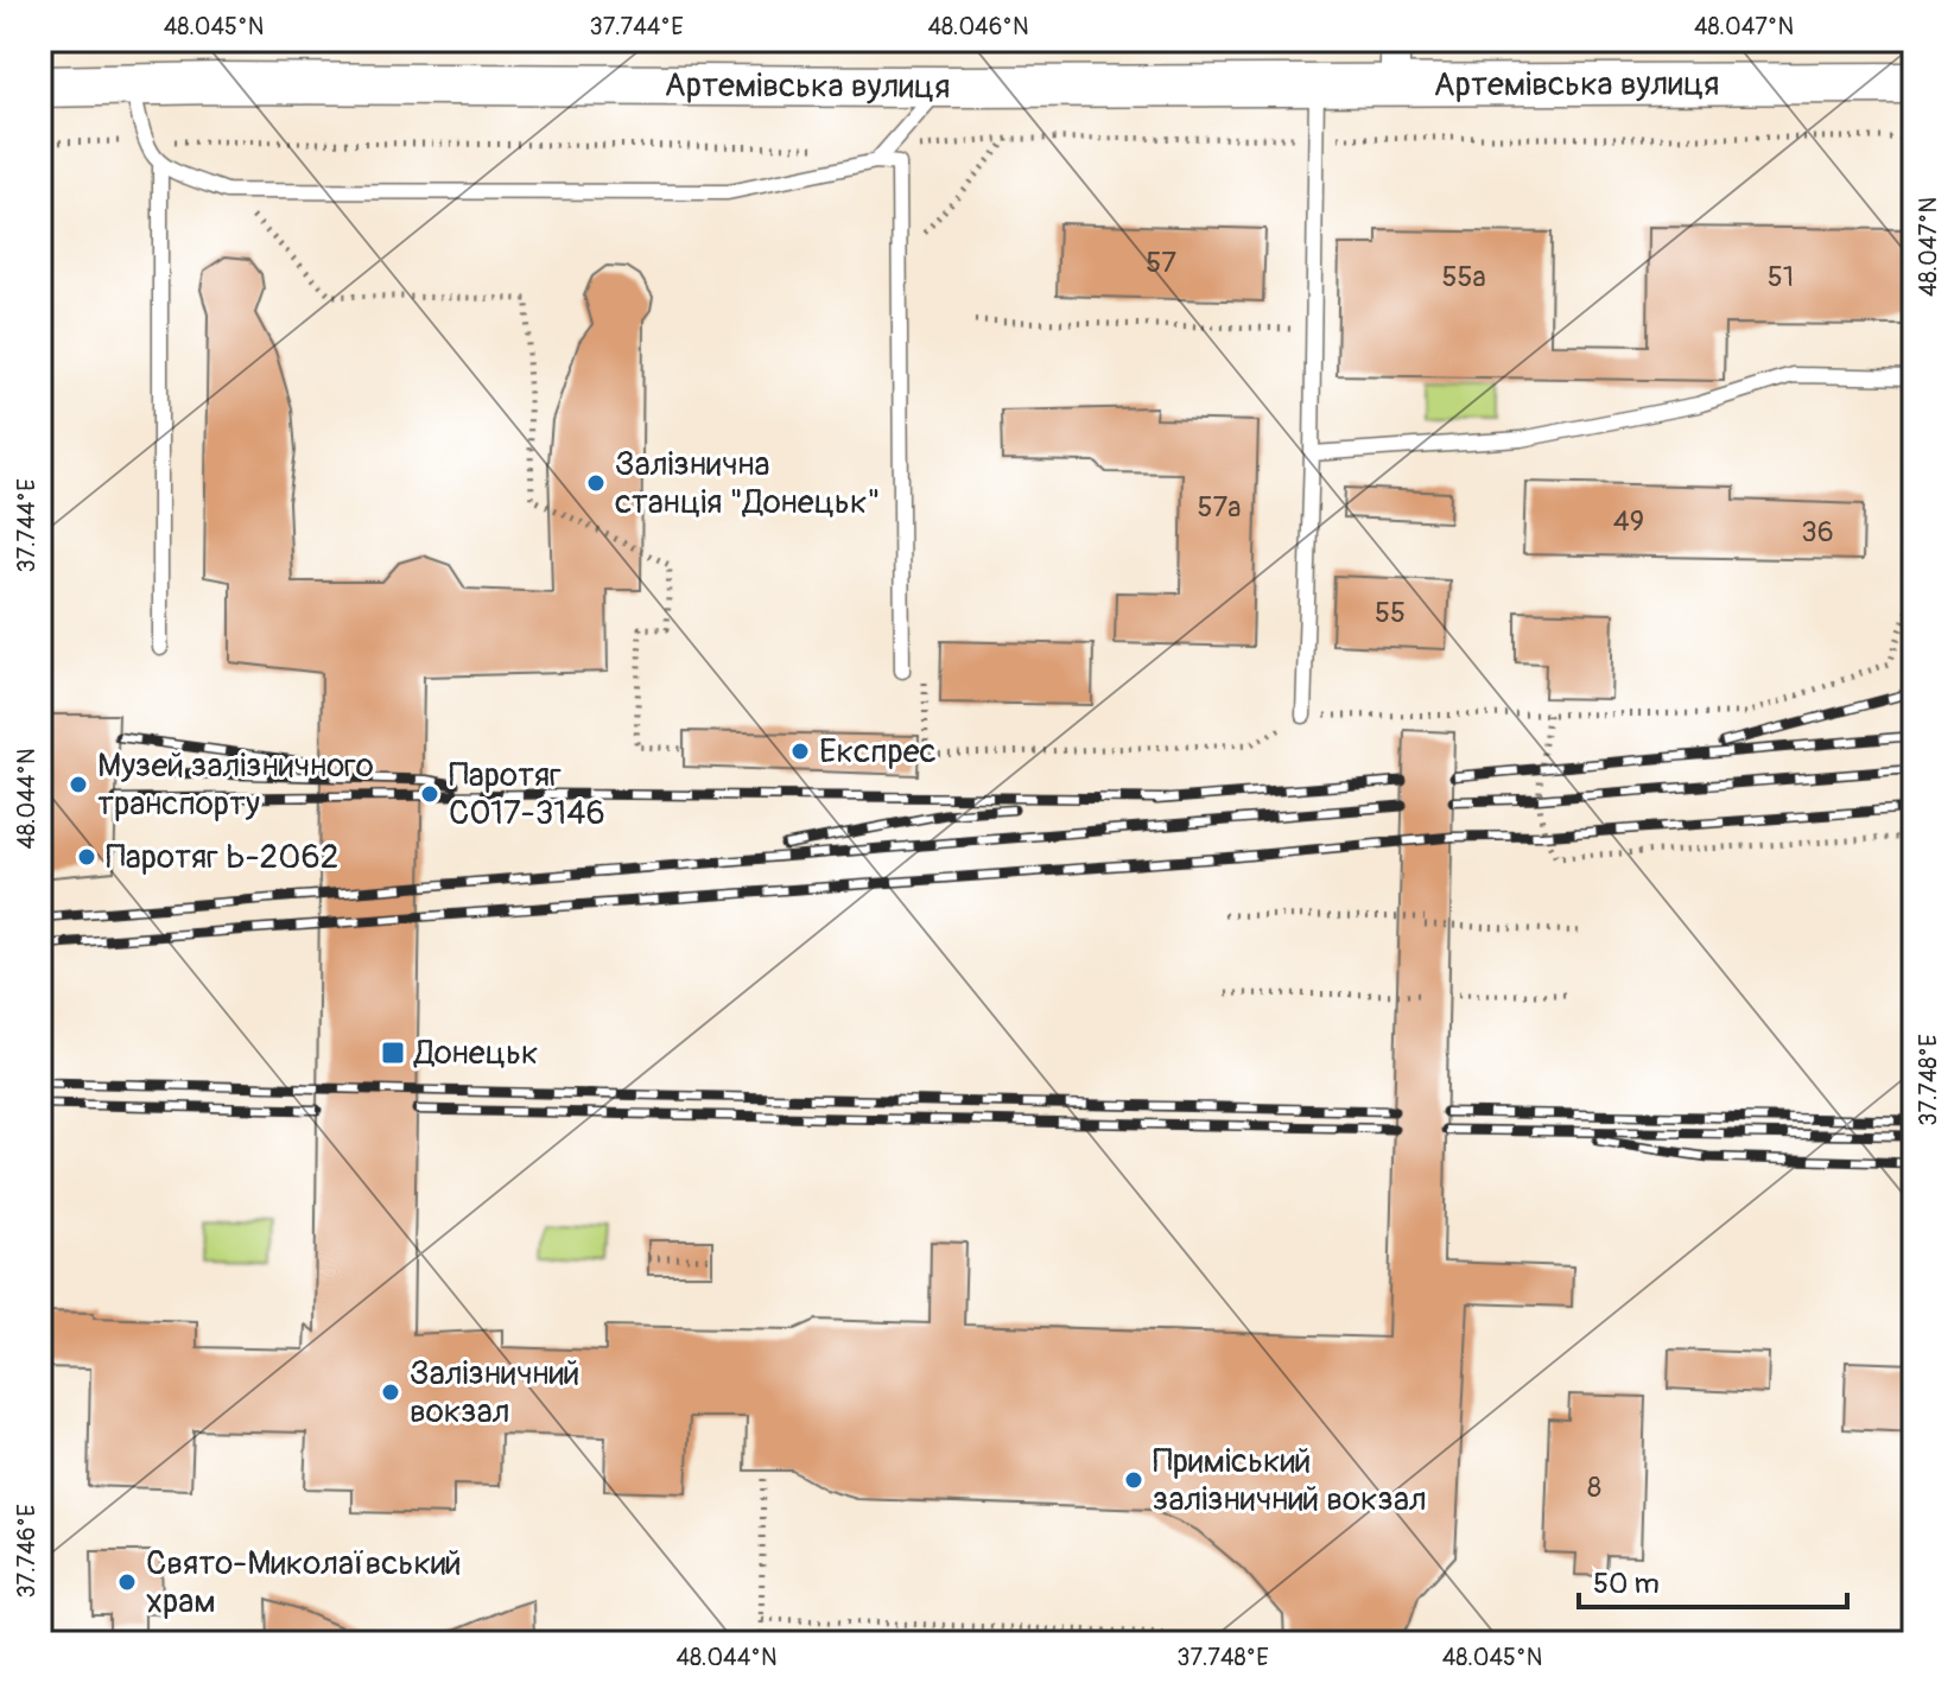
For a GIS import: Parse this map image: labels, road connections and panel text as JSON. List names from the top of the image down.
{
  "streets": {
    "main road": ["Артемівська вулиця"]
  },
  "places": {
    "other": [
      "Залізнична станція \"Донецьк\"",
      "Експрес",
      "Музей залізничного транспорту",
      "Паротяг СО17-3146",
      "Паротяг Ь-2062",
      "Залізничний вокзал",
      "Приміський залізничний вокзал",
      "Свято-Миколаївський храм"
    ],
    "transit": ["Донецьк"]
  },
  "house_numbers": [
    "57",
    "55а",
    "51",
    "57а",
    "49",
    "36",
    "55",
    "8"
  ],
  "scale_bar": "50 m",
  "coordinates": [
    "48.045°N",
    "37.744°E",
    "48.046°N",
    "48.047°N",
    "48.044°N",
    "37.748°E",
    "37.746°E"
  ]
}
